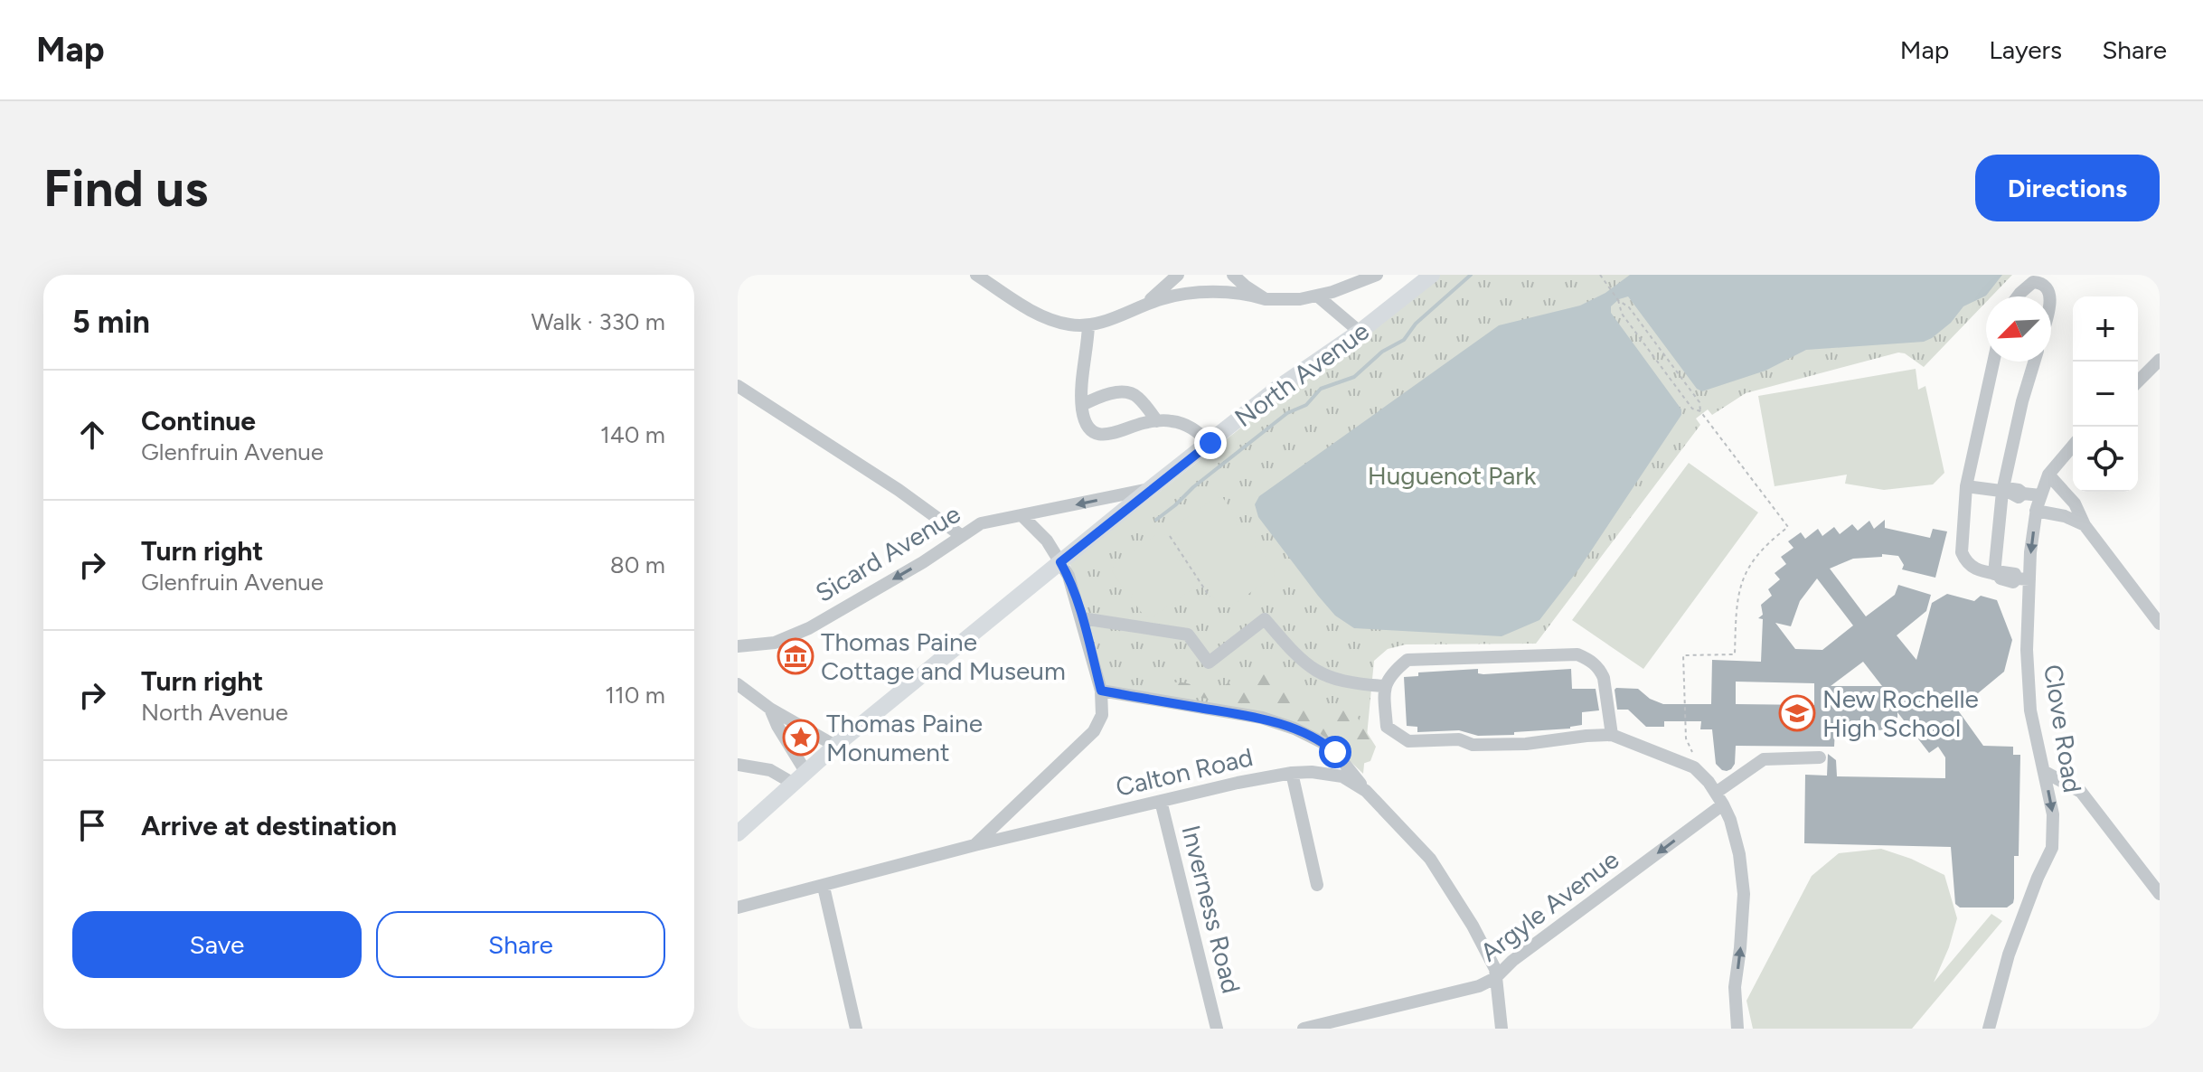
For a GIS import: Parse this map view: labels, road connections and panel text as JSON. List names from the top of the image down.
{
  "streets": {
    "main road": ["North Avenue"],
    "street": [
      "Sicard Avenue",
      "Clove Road",
      "Calton Road",
      "Argyle Avenue",
      "Inverness Road"
    ]
  },
  "crossings": [
    ["North Avenue", "Sicard Avenue"],
    ["Calton Road", "Argyle Avenue"],
    ["Calton Road", "Inverness Road"]
  ],
  "one_way": ["Sicard Avenue", "Clove Road", "Argyle Avenue"],
  "parks": ["Huguenot Park"],
  "places": {
    "museum": ["Thomas Paine Cottage and Museum"],
    "school or university": ["New Rochelle High School"],
    "place": ["Thomas Paine Monument"]
  },
  "north": "bottom left",
  "page": {
    "header": "Map",
    "nav": ["Map", "Layers", "Share"],
    "buttons": [
      "Directions",
      ["Save", "Share"]
    ],
    "title": "Find us",
    "heading": ["5 min", "Walk · 330 m"],
    "map_buttons": ["+", "−"],
    "list": [
      ["Continue", "Glenfruin Avenue", "140 m"],
      ["Turn right", "Glenfruin Avenue", "80 m"],
      ["Turn right", "North Avenue", "110 m"],
      "Arrive at destination"
    ]
  }
}
